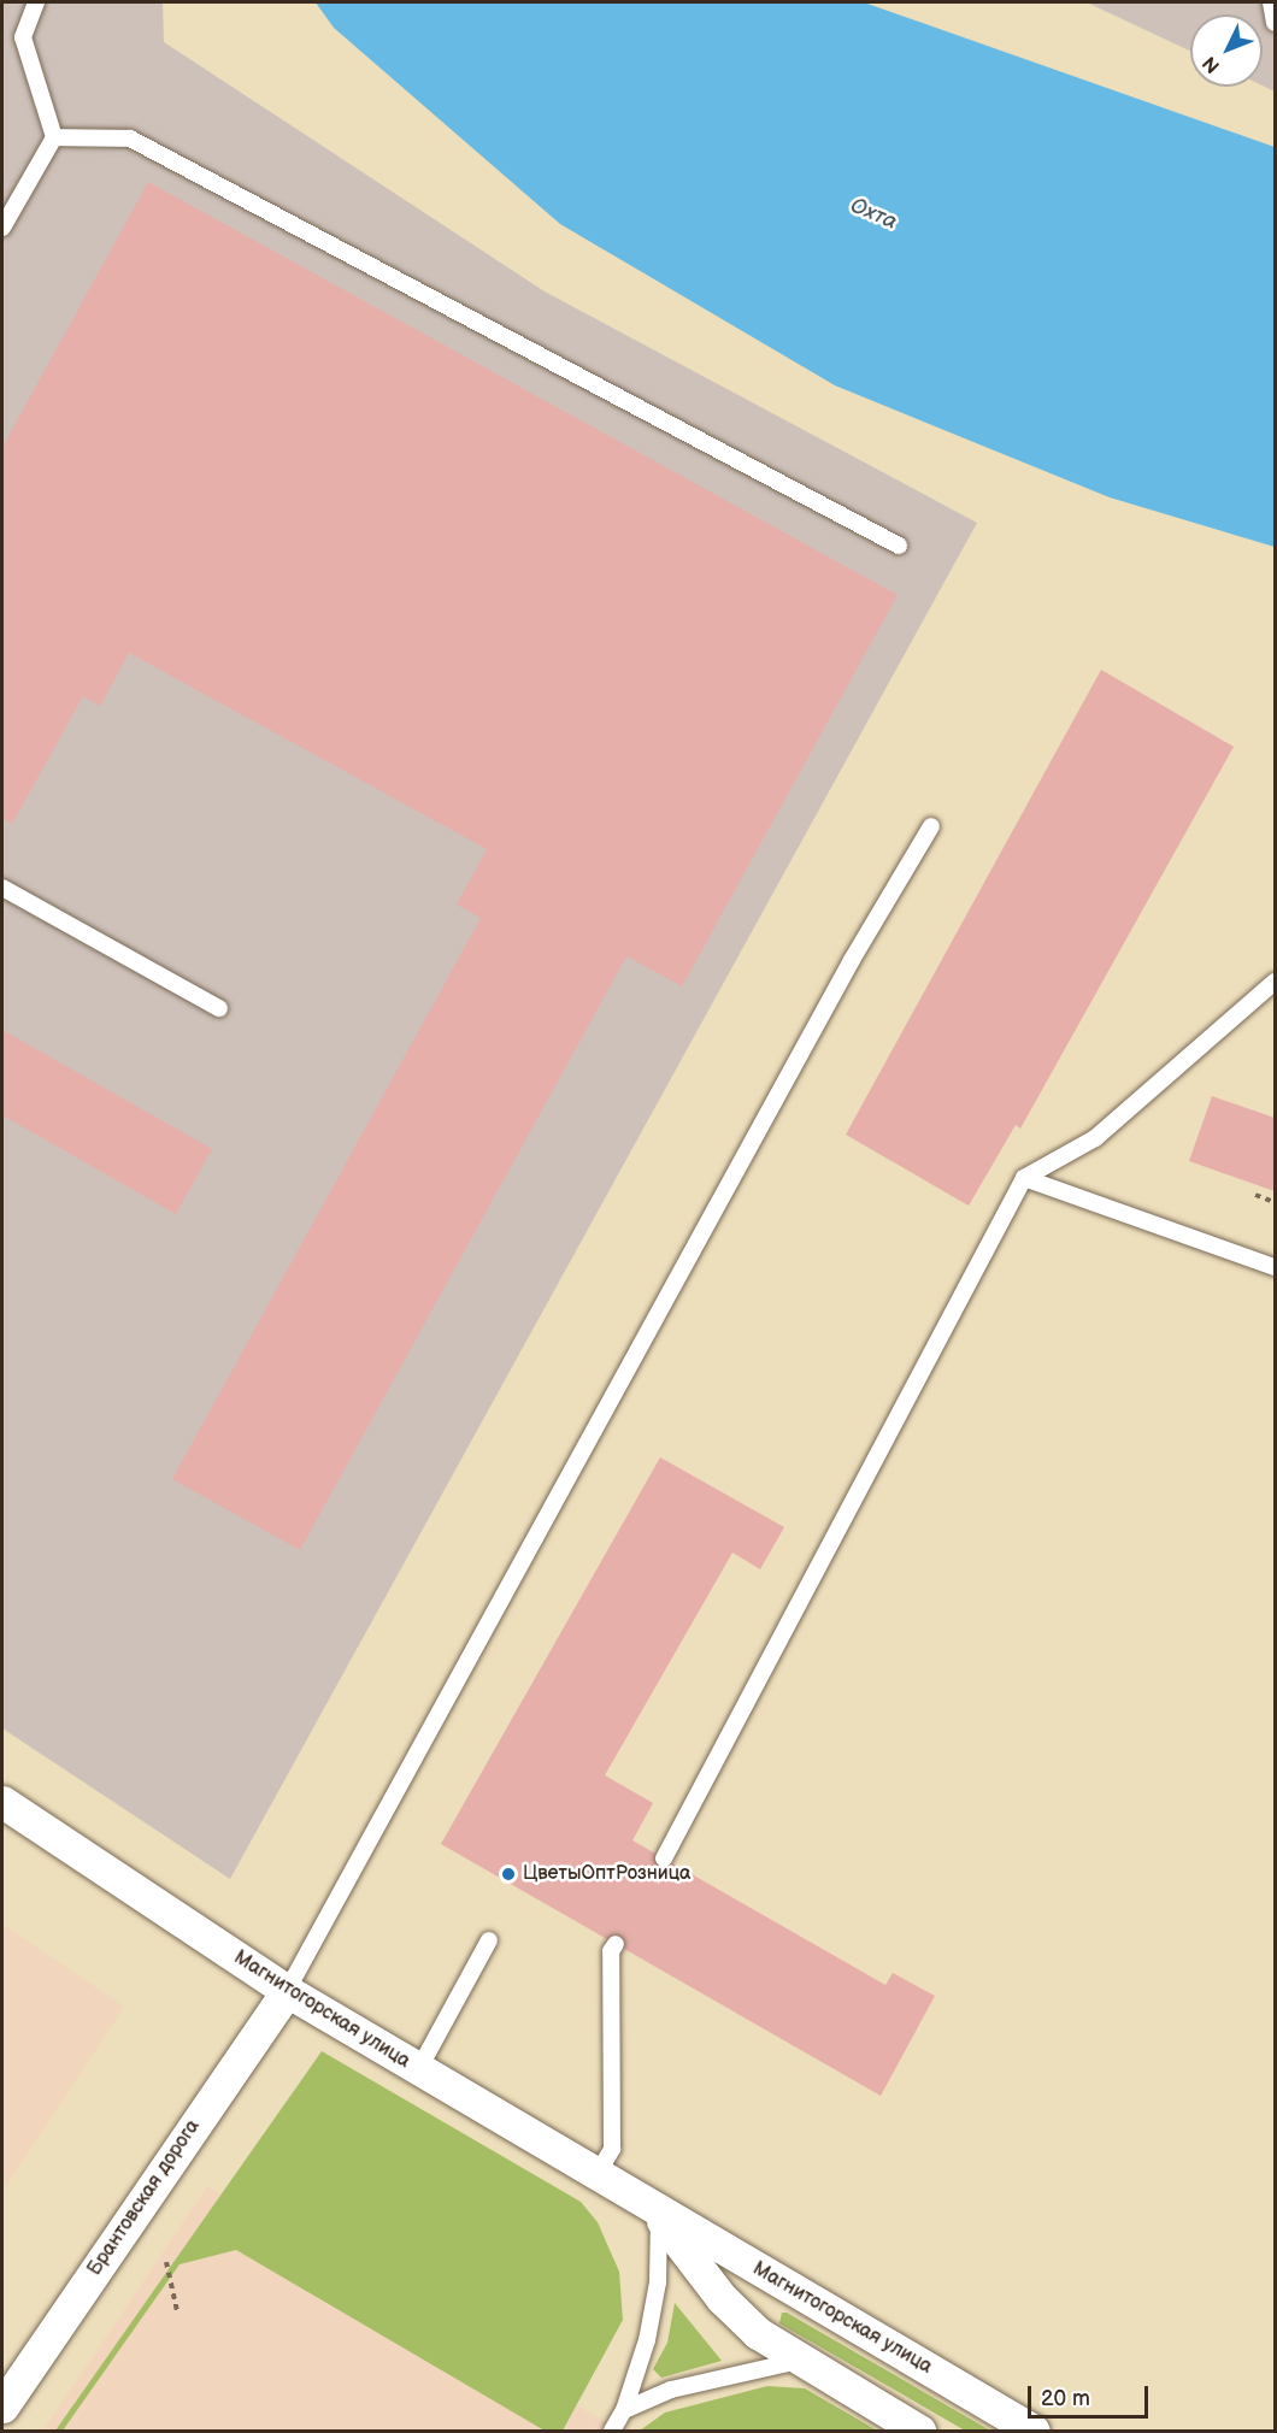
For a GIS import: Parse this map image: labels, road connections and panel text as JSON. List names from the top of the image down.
{
  "streets": {
    "street": ["Магнитогорская улица", "Брантовская дорога"]
  },
  "crossings": [
    ["Магнитогорская улица", "Брантовская дорога"]
  ],
  "water": ["Охта"],
  "places": ["ЦветыОптРозница"],
  "scale_bar": "20 m",
  "north": "bottom left"
}
